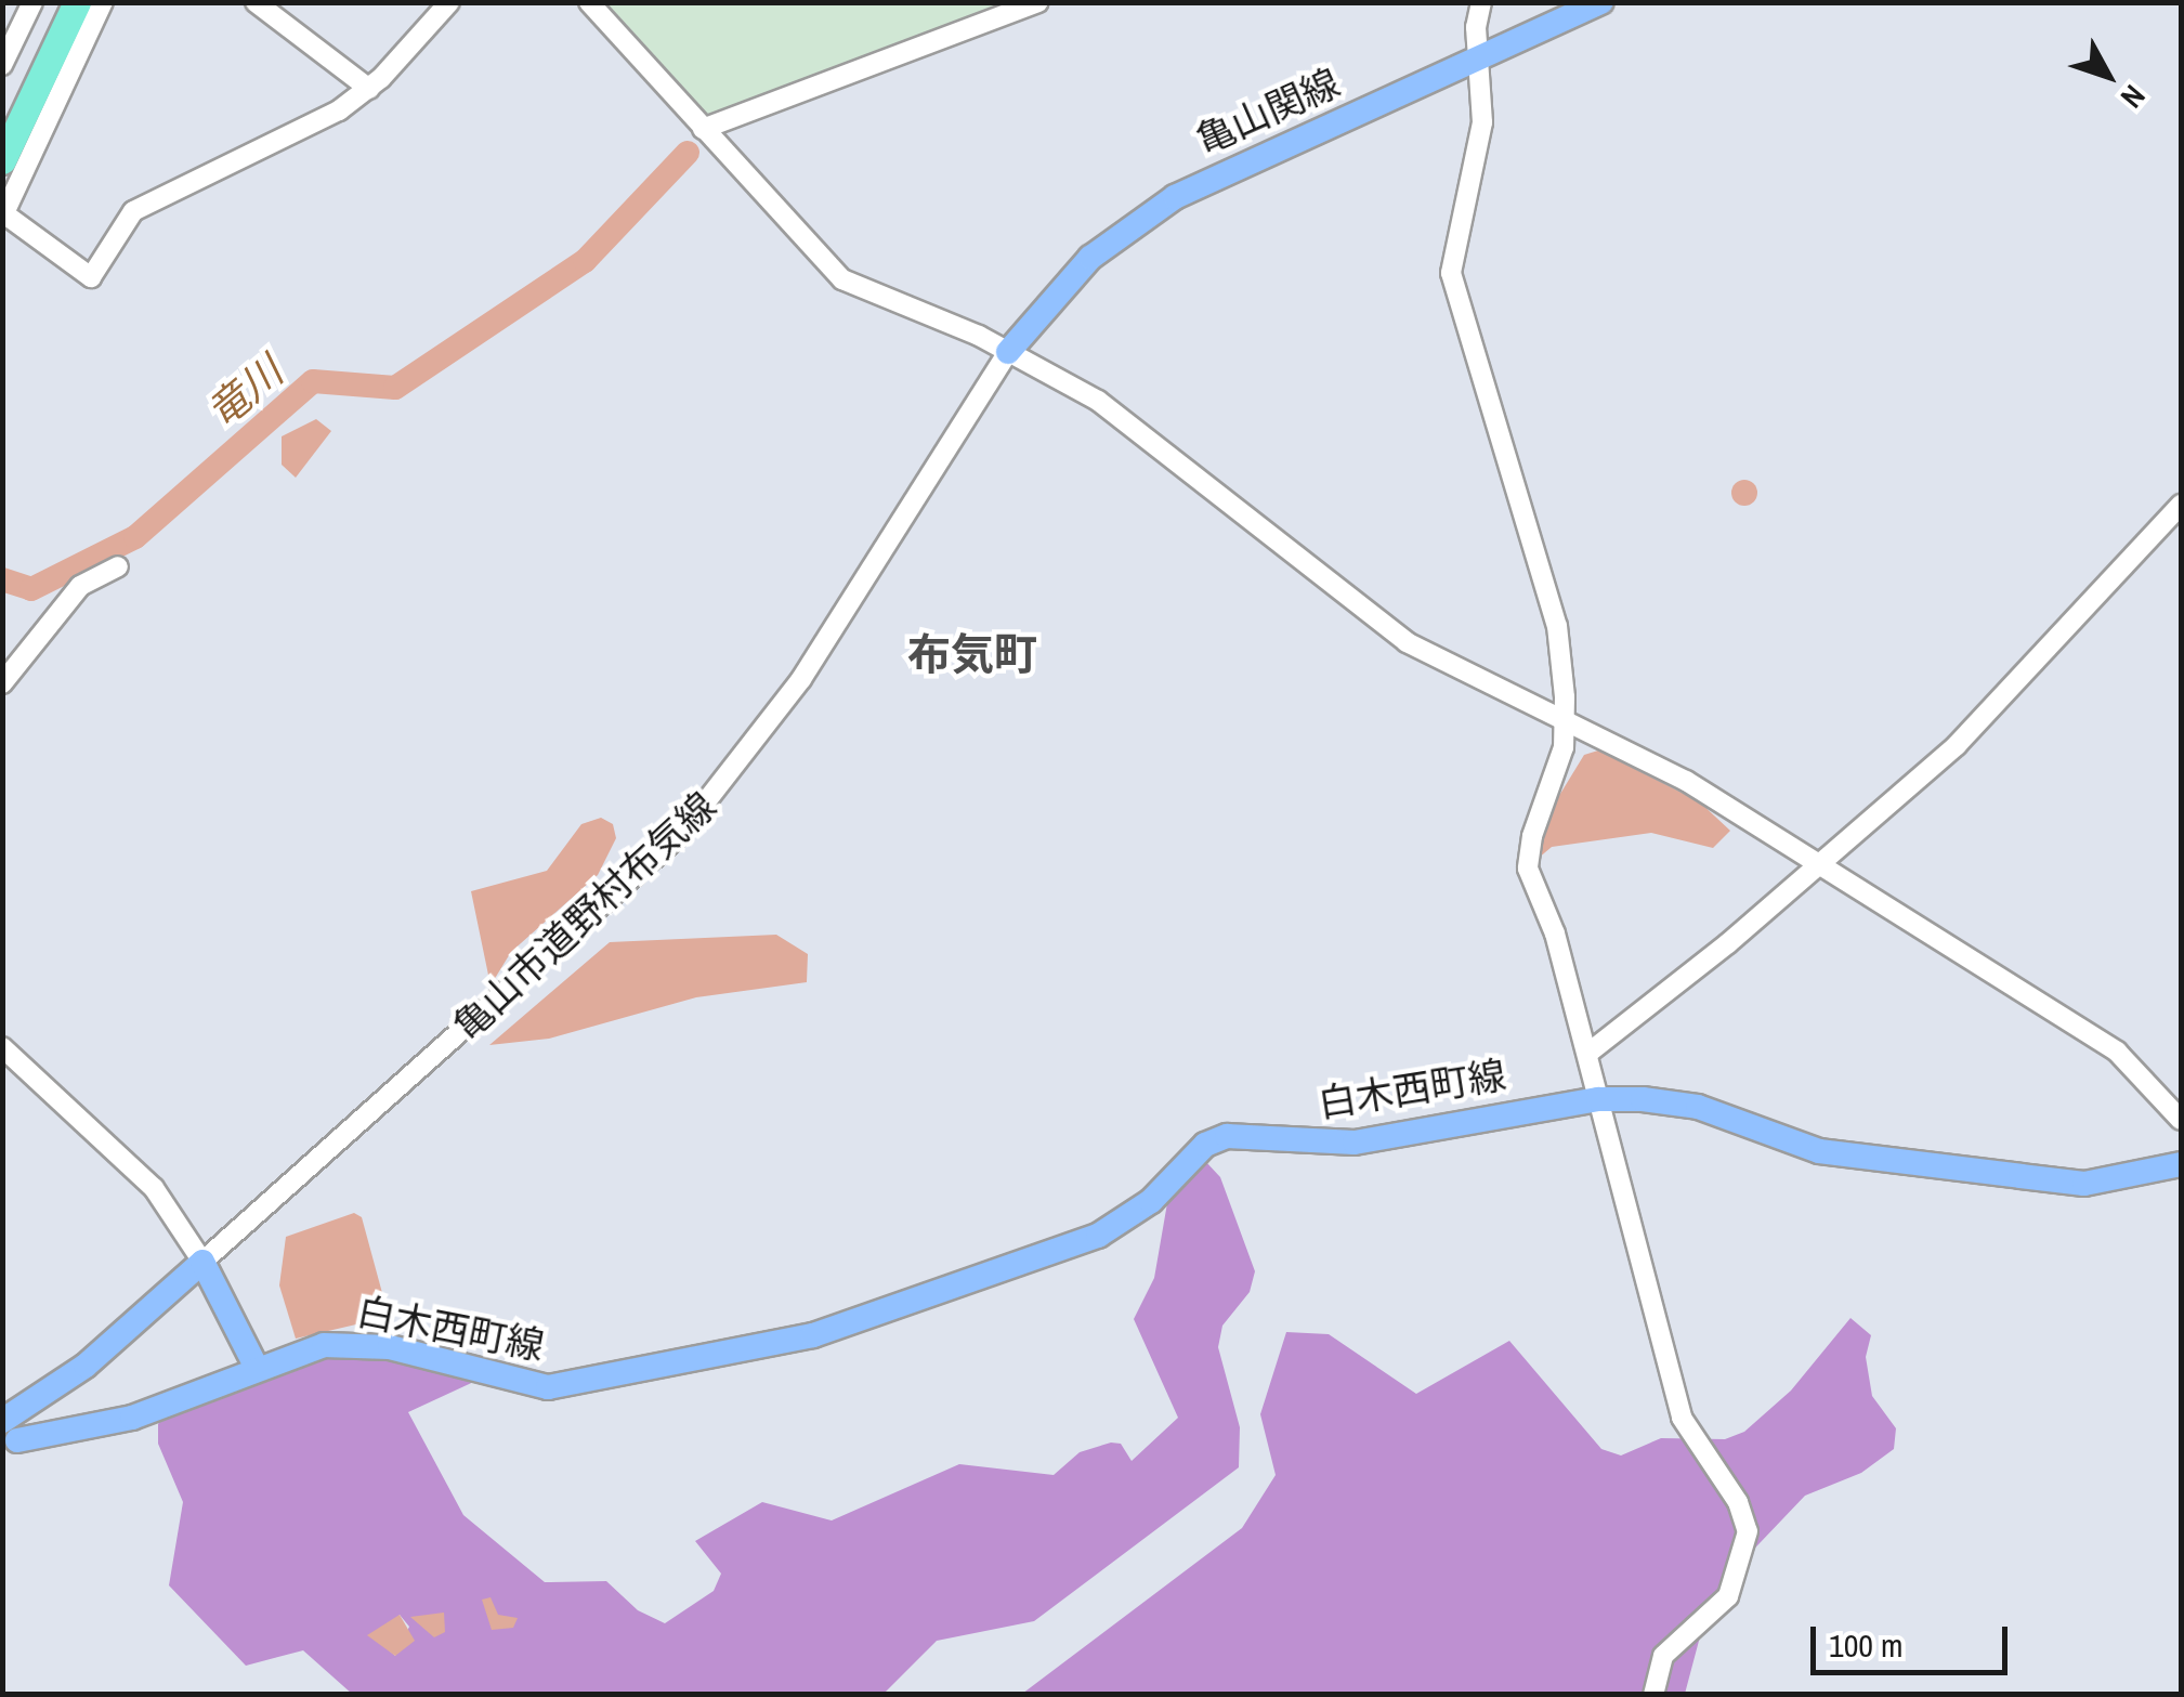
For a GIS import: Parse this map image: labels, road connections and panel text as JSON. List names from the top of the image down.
{
  "streets": {
    "main road": ["亀山関線", "白木西町線"],
    "street": ["亀山市道野村布気線"]
  },
  "crossings": [
    ["亀山関線", "亀山市道野村布気線"],
    ["亀山市道野村布気線", "白木西町線"]
  ],
  "districts": ["布気町"],
  "water": ["竜川"],
  "scale_bar": "100 m",
  "north": "bottom right"
}
